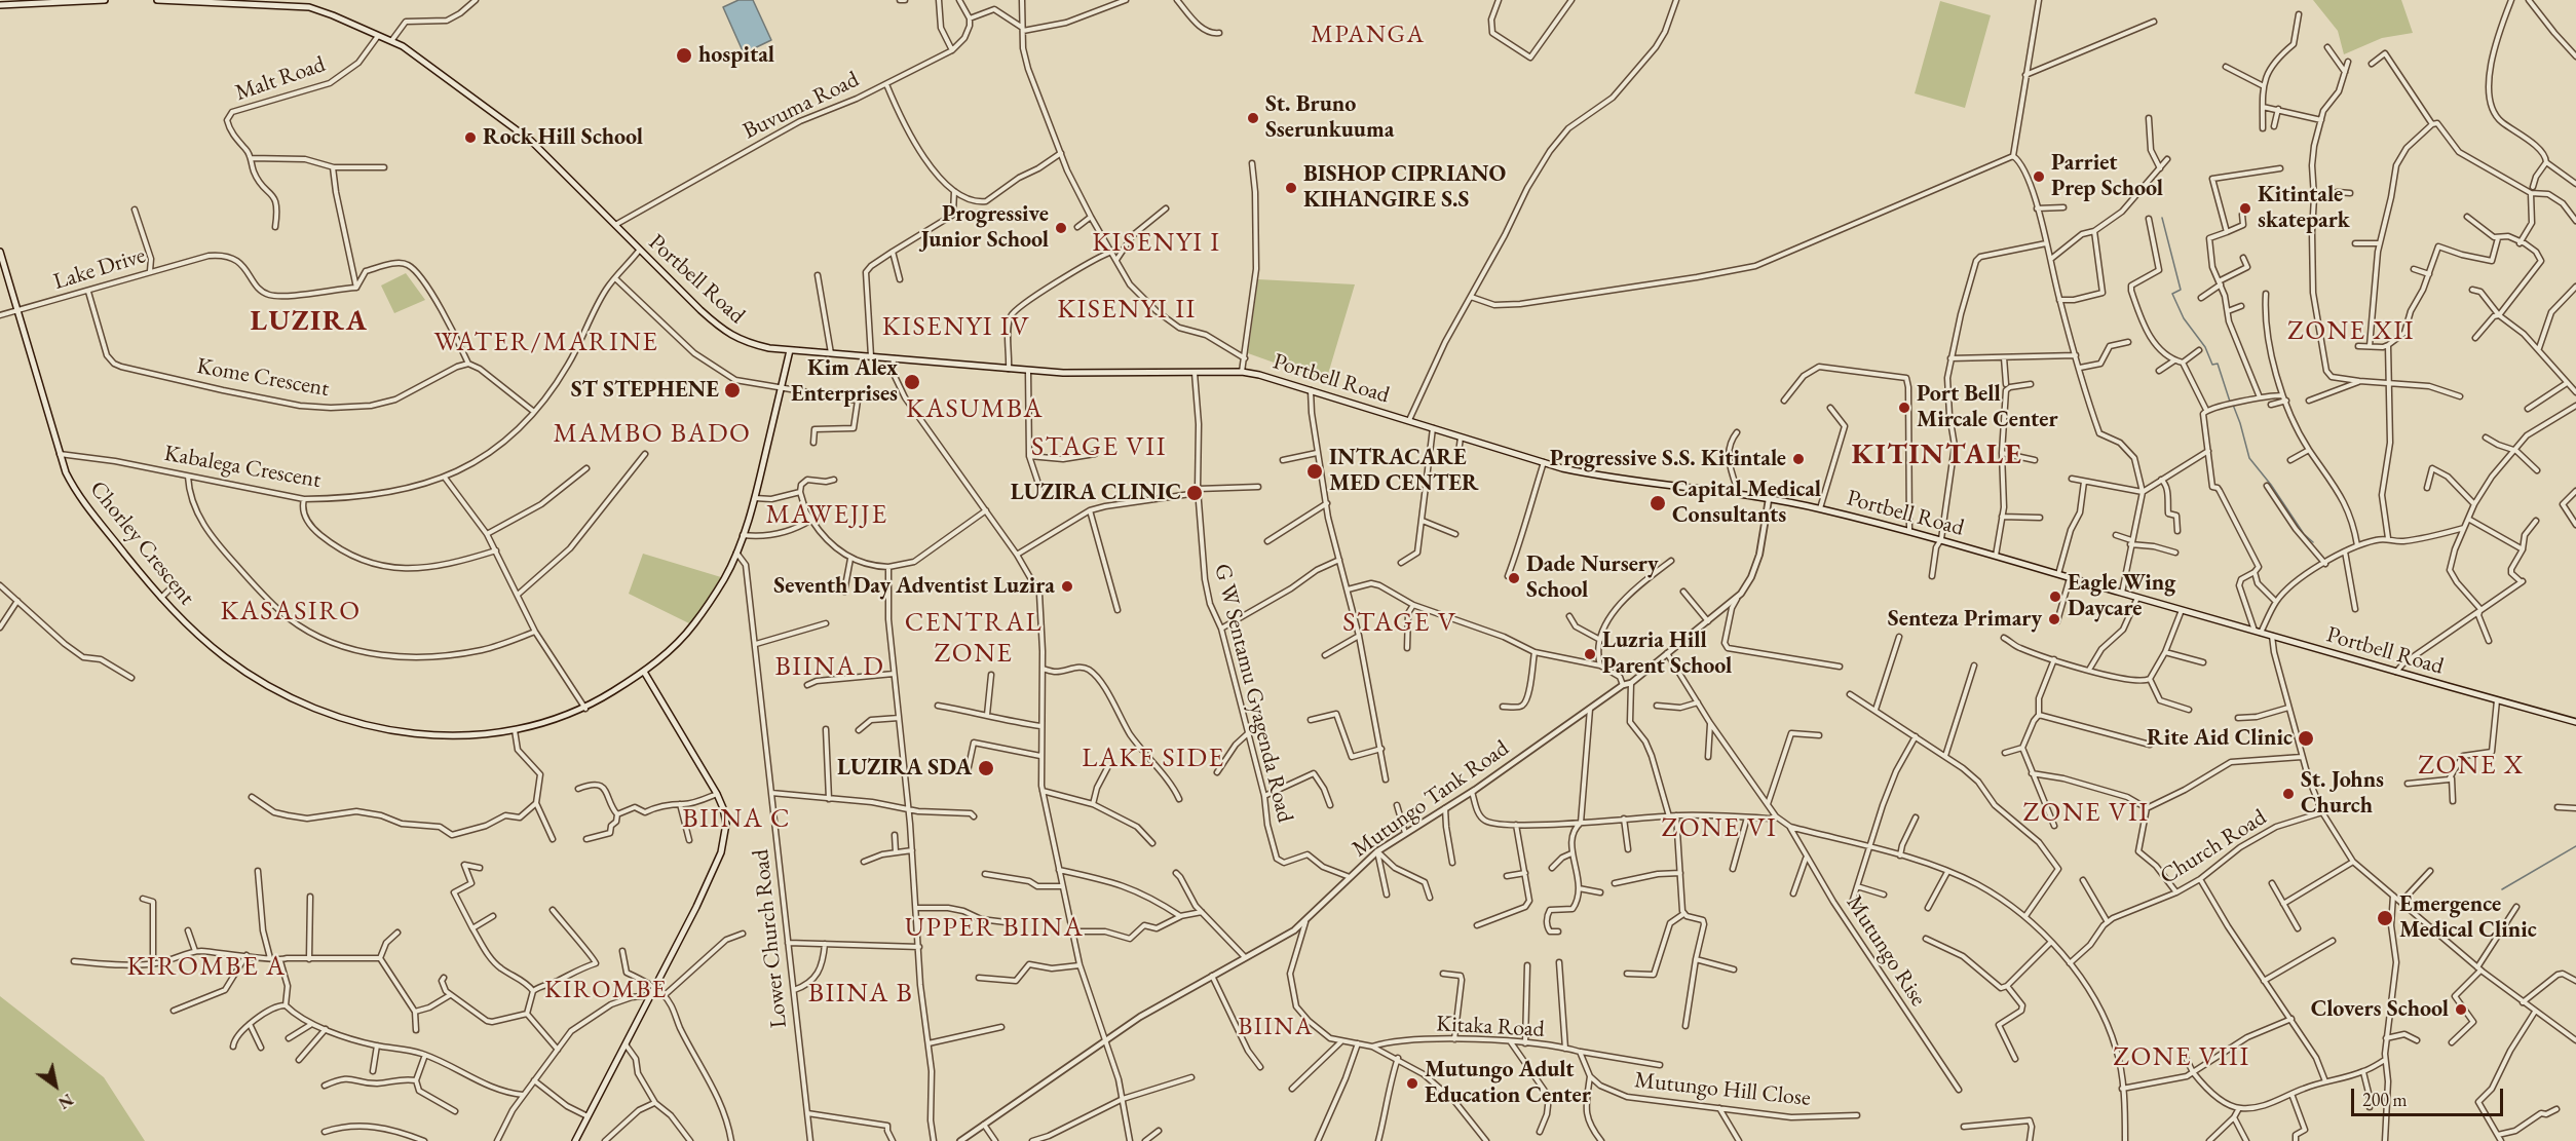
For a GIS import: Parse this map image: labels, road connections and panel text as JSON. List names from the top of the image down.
{
  "streets": {
    "main road": ["Portbell Road", "Chorley Crescent"],
    "street": [
      "Malt Road",
      "Buvuma Road",
      "Lake Drive",
      "Kome Crescent",
      "Kabalega Crescent",
      "G W Sentamu Gyagenda Road",
      "Mutungo Tank Road",
      "Church Road",
      "Lower Church Road",
      "Mutungo Rise",
      "Kitaka Road",
      "Mutungo Hill Close"
    ]
  },
  "crossings": [
    ["Malt Road", "Portbell Road"],
    ["Buvuma Road", "Portbell Road"],
    ["Lake Drive", "Kome Crescent"],
    ["Lake Drive", "Chorley Crescent"],
    ["Portbell Road", "Kabalega Crescent"],
    ["Portbell Road", "Chorley Crescent"],
    ["Portbell Road", "G W Sentamu Gyagenda Road"],
    ["Portbell Road", "Mutungo Tank Road"],
    ["Kabalega Crescent", "Chorley Crescent"],
    ["Chorley Crescent", "Lower Church Road"],
    ["G W Sentamu Gyagenda Road", "Mutungo Tank Road"]
  ],
  "districts": [
    "MPANGA",
    "KISENYI I",
    "KISENYI II",
    "LUZIRA",
    "KISENYI IV",
    "ZONE XII",
    "WATER/MARINE",
    "KASUMBA",
    "MAMBO BADO",
    "STAGE VII",
    "KITINTALE",
    "MAWEJJE",
    "KASASIRO",
    "CENTRAL ZONE",
    "STAGE V",
    "BIINA D",
    "LAKE SIDE",
    "ZONE X",
    "ZONE VII",
    "BIINA C",
    "ZONE VI",
    "UPPER BIINA",
    "KIROMBE A",
    "KIROMBE",
    "BIINA B",
    "BIINA",
    "ZONE VIII"
  ],
  "places": [
    "hospital",
    "St. Bruno Sserunkuuma",
    "Rock Hill School",
    "Parriet Prep School",
    "BISHOP CIPRIANO KIHANGIRE S.S",
    "Kitintale skatepark",
    "Progressive Junior School",
    "Kim Alex Enterprises",
    "ST STEPHENE",
    "Port Bell Mircale Center",
    "Progressive S.S. Kitintale",
    "INTRACARE MED CENTER",
    "LUZIRA CLINIC",
    "Capital Medical Consultants",
    "Dade Nursery School",
    "Seventh Day Adventist Luzira",
    "Eagle Wing Daycare",
    "Senteza Primary",
    "Luzria Hill Parent School",
    "Rite Aid Clinic",
    "LUZIRA SDA",
    "St. Johns Church",
    "Emergence Medical Clinic",
    "Clovers School",
    "Mutungo Adult Education Center"
  ],
  "scale_bar": "200 m",
  "north": "bottom right"
}
